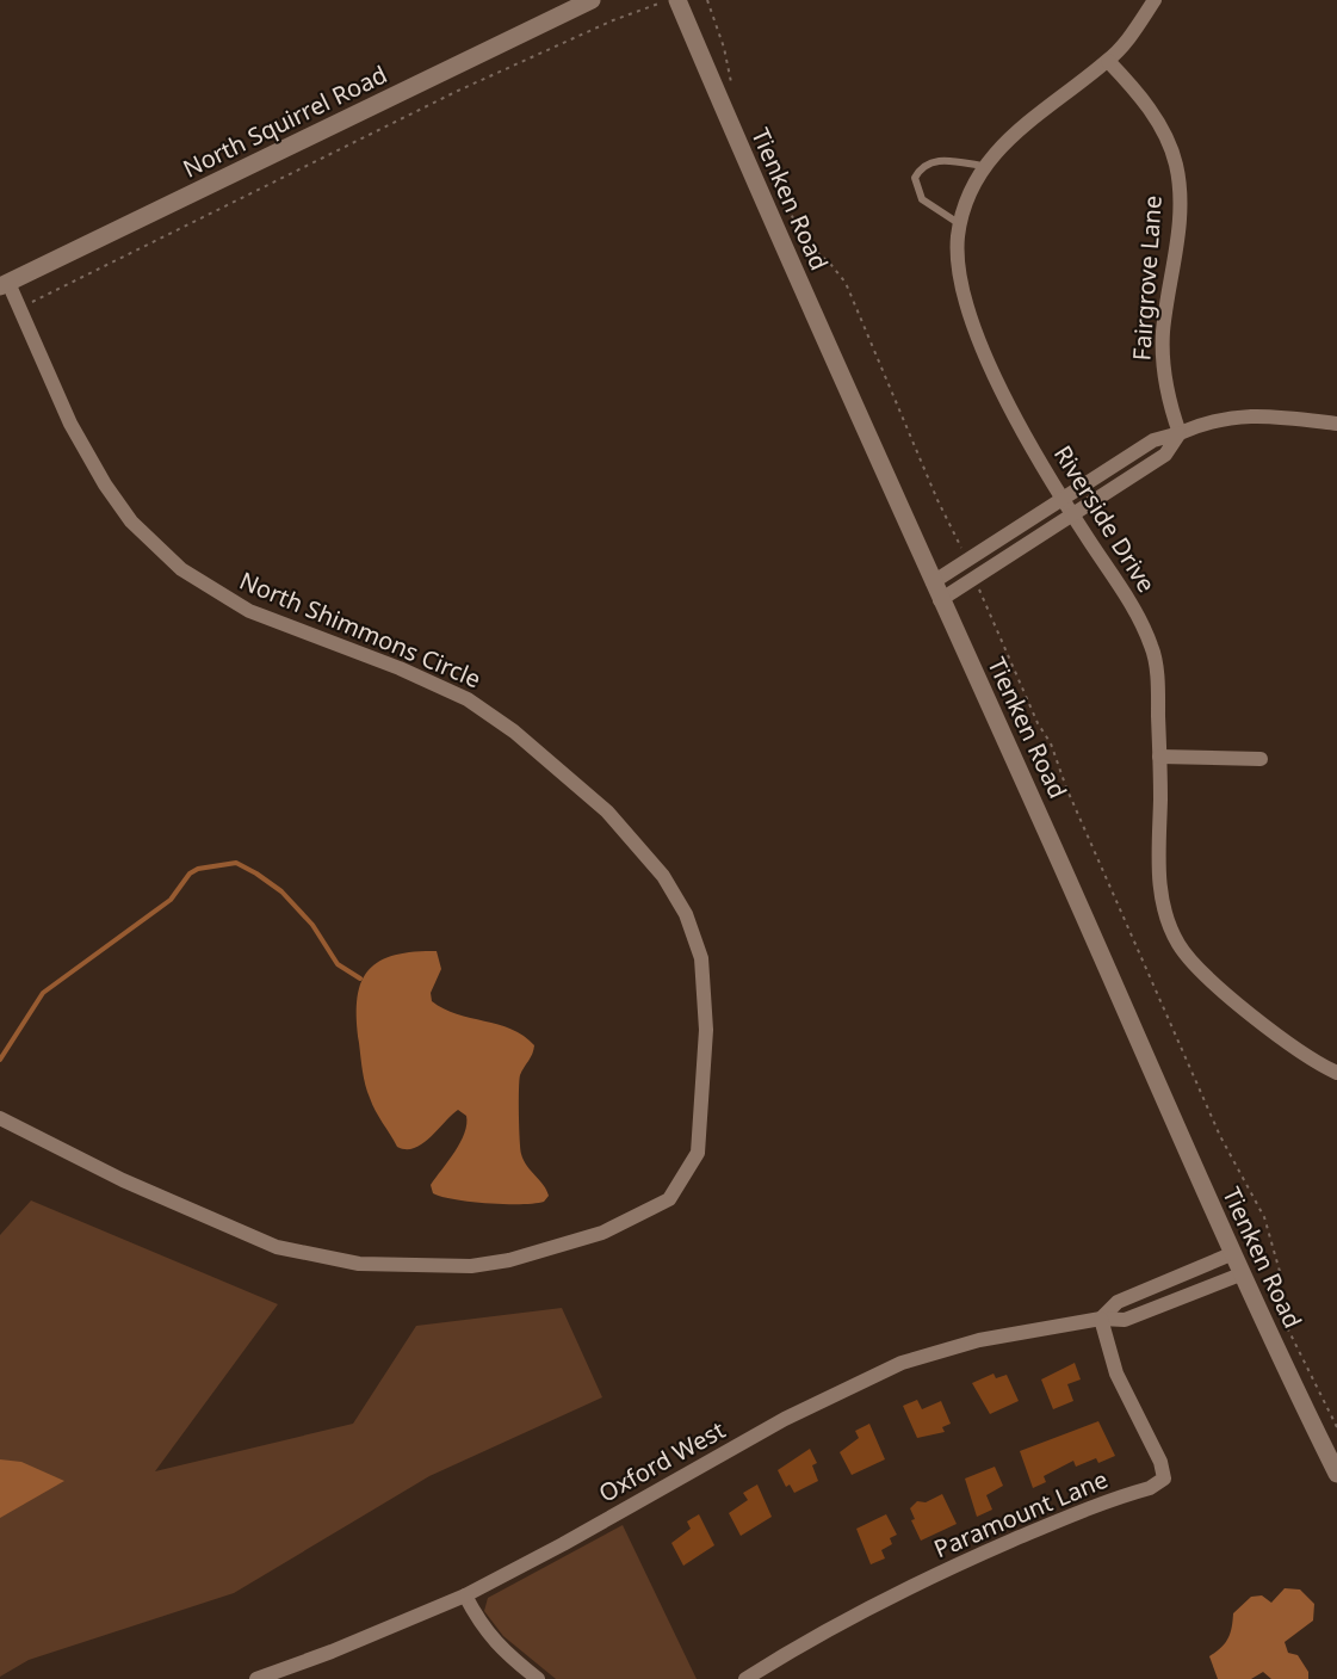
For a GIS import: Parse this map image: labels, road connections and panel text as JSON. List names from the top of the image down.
{
  "streets": {
    "street": [
      "North Squirrel Road",
      "Tienken Road",
      "Fairgrove Lane",
      "Riverside Drive",
      "North Shimmons Circle",
      "Oxford West",
      "Paramount Lane"
    ]
  },
  "crossings": [
    ["North Squirrel Road", "North Shimmons Circle"],
    ["Tienken Road", "Oxford West"],
    ["Fairgrove Lane", "Riverside Drive"],
    ["Oxford West", "Paramount Lane"]
  ]
}
